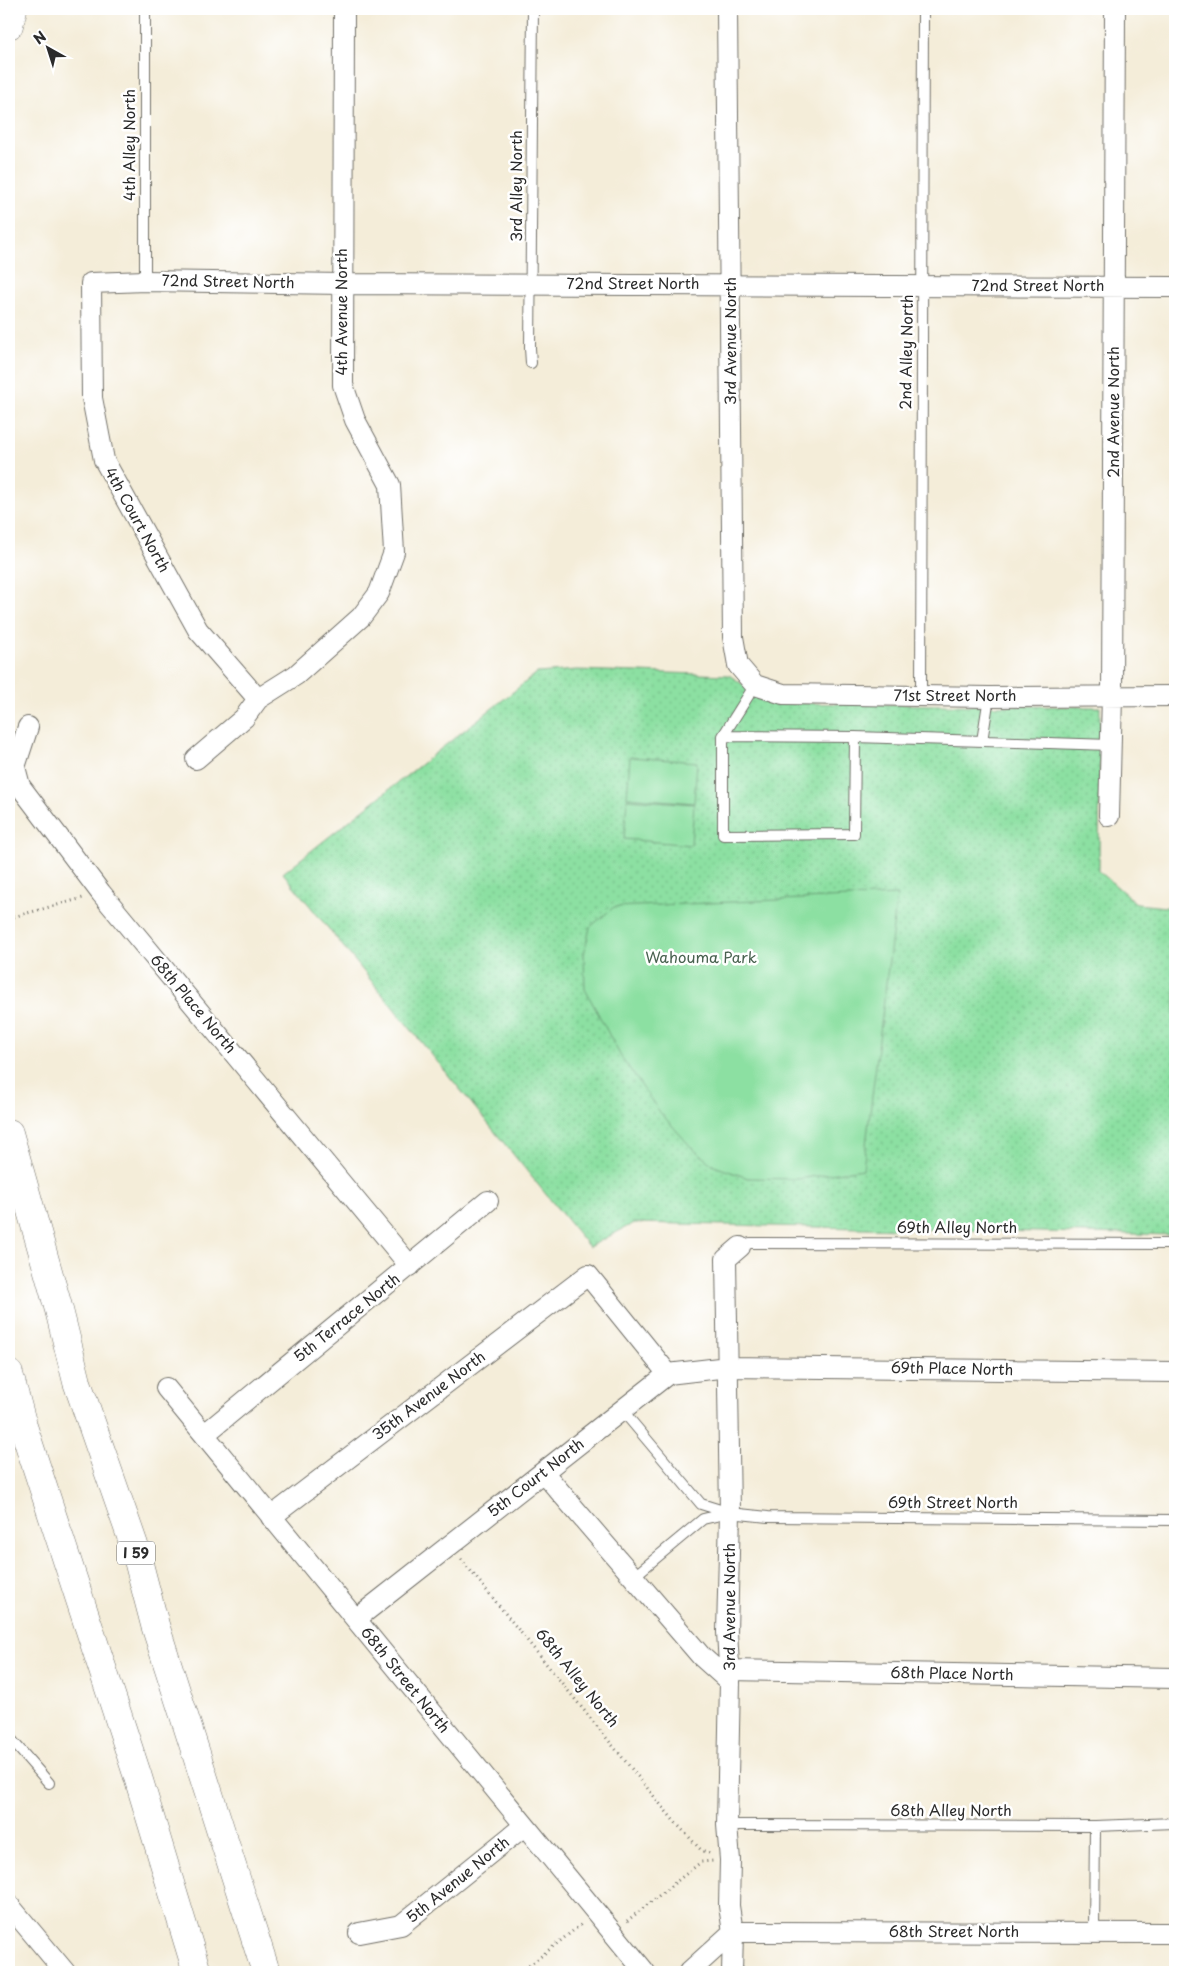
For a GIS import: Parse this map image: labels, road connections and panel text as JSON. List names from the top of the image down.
{
  "streets": {
    "highway": ["I 59"],
    "street": [
      "72nd Street North",
      "4th Avenue North",
      "3rd Avenue North",
      "2nd Avenue North",
      "4th Court North",
      "71st Street North",
      "68th Place North",
      "5th Terrace North",
      "69th Place North",
      "35th Avenue North",
      "5th Court North",
      "68th Street North",
      "5th Avenue North"
    ],
    "lane": [
      "4th Alley North",
      "3rd Alley North",
      "2nd Alley North",
      "69th Alley North",
      "69th Street North",
      "68th Alley North"
    ]
  },
  "crossings": [
    ["4th Alley North", "72nd Street North"],
    ["3rd Alley North", "72nd Street North"],
    ["72nd Street North", "4th Avenue North"],
    ["72nd Street North", "3rd Avenue North"],
    ["72nd Street North", "2nd Alley North"],
    ["72nd Street North", "2nd Avenue North"],
    ["72nd Street North", "4th Court North"],
    ["4th Avenue North", "4th Court North"],
    ["3rd Avenue North", "71st Street North"],
    ["3rd Avenue North", "68th Place North"],
    ["3rd Avenue North", "69th Alley North"],
    ["3rd Avenue North", "69th Place North"],
    ["3rd Avenue North", "69th Street North"],
    ["3rd Avenue North", "68th Alley North"],
    ["3rd Avenue North", "68th Street North"],
    ["2nd Alley North", "71st Street North"],
    ["2nd Avenue North", "71st Street North"],
    ["68th Place North", "5th Terrace North"],
    ["5th Terrace North", "68th Street North"],
    ["35th Avenue North", "5th Court North"],
    ["35th Avenue North", "68th Street North"],
    ["5th Court North", "68th Alley North"],
    ["5th Court North", "68th Street North"],
    ["68th Street North", "5th Avenue North"]
  ],
  "parks": ["Wahouma Park"],
  "north": "top left"
}
